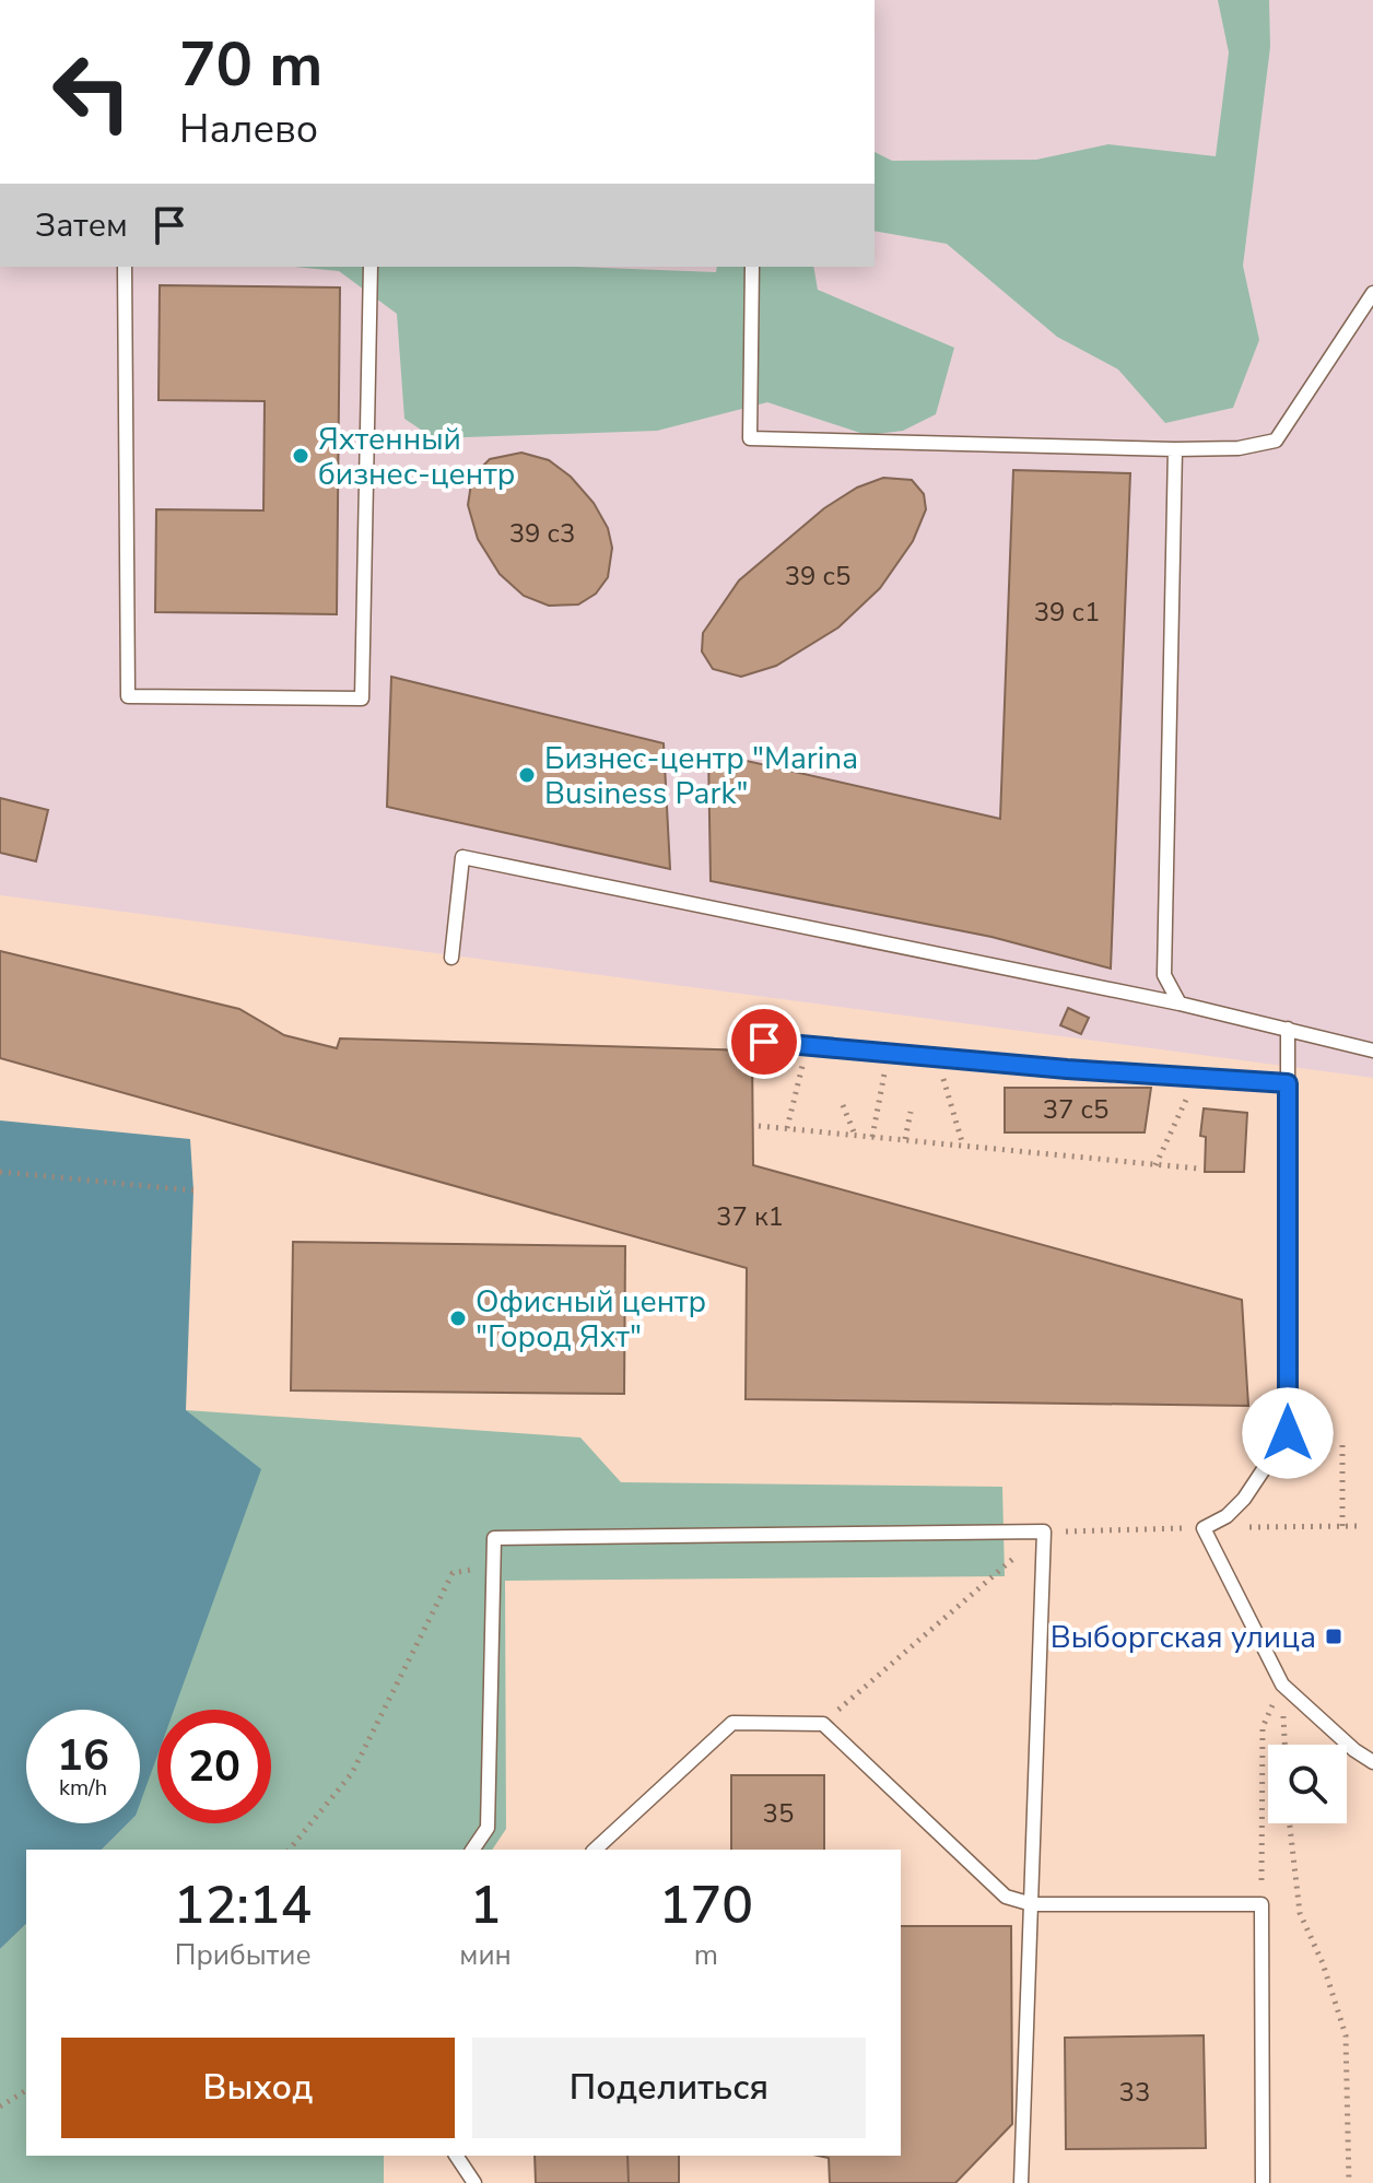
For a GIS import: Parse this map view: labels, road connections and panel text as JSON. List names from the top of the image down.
{
  "places": {
    "other": ["Яхтенный бизнес-центр", "Бизнес-центр \"Marina Business Park\"", "Офисный центр \"Город Яхт\""],
    "transit": ["Выборгская улица"]
  },
  "house_numbers": [
    "39 с3",
    "39 с5",
    "39 с1",
    "37 с5",
    "37 к1",
    "35",
    "33"
  ],
  "page": {
    "turn": ["70 m", "Налево"],
    "then": "Затем",
    "speed": "16 km/h",
    "limit": "20",
    "eta": [
      "12:14",
      "Прибытие",
      "1",
      "мин",
      "170",
      "m"
    ],
    "buttons": ["Выход", "Поделиться"]
  }
}
